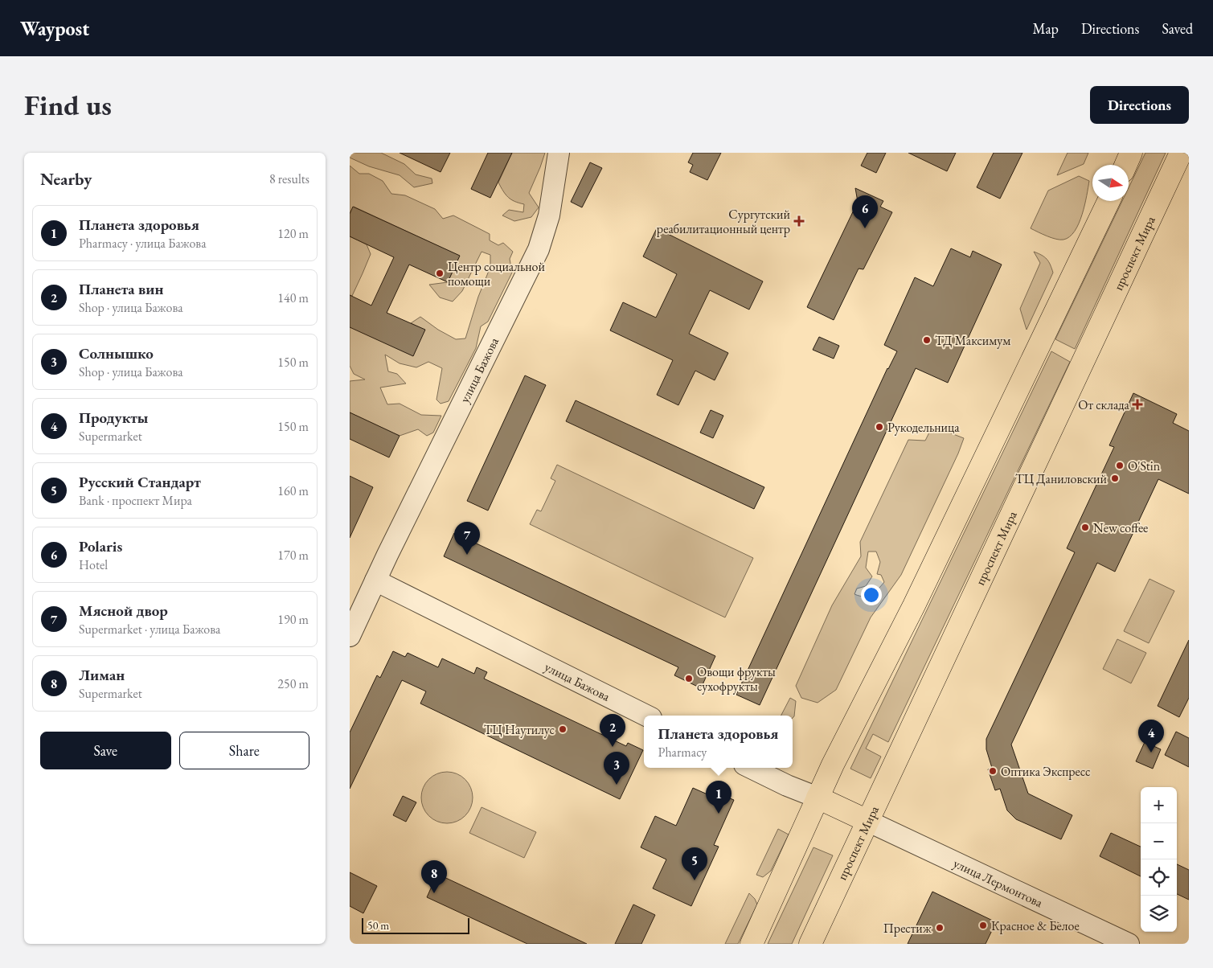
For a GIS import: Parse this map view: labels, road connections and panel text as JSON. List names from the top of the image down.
{
  "streets": {
    "main road": ["проспект Мира"],
    "street": ["улица Бажова", "улица Лермонтова"]
  },
  "crossings": [
    ["проспект Мира", "улица Лермонтова"]
  ],
  "places": {
    "health": ["Сургутский реабилитационный центр", "От склада"],
    "other": [
      "Центр социальной помощи",
      "ТД Максимум",
      "Рукодельница",
      "O'Stin",
      "ТЦ Даниловский",
      "New coffee",
      "Овощи фрукты сухофрукты",
      "ТЦ Наутилус",
      "Оптика Экспресс",
      "Красное & Белое",
      "Престиж"
    ]
  },
  "scale_bar": "50 m",
  "north": "right",
  "page": {
    "header": "Waypost",
    "nav": ["Map", "Directions", "Saved"],
    "buttons": [
      "Directions",
      ["Save", "Share"]
    ],
    "title": "Find us",
    "heading": ["Nearby", "8 results"],
    "pins": [
      "6",
      "7",
      "2",
      "4",
      "3",
      "1",
      "5",
      "8"
    ],
    "list": [
      {
        "mark": "1",
        "name": "Планета здоровья",
        "note": "Pharmacy · улица Бажова",
        "value": "120 m"
      },
      {
        "mark": "2",
        "name": "Планета вин",
        "note": "Shop · улица Бажова",
        "value": "140 m"
      },
      {
        "mark": "3",
        "name": "Солнышко",
        "note": "Shop · улица Бажова",
        "value": "150 m"
      },
      {
        "mark": "4",
        "name": "Продукты",
        "note": "Supermarket",
        "value": "150 m"
      },
      {
        "mark": "5",
        "name": "Русский Стандарт",
        "note": "Bank · проспект Мира",
        "value": "160 m"
      },
      {
        "mark": "6",
        "name": "Polaris",
        "note": "Hotel",
        "value": "170 m"
      },
      {
        "mark": "7",
        "name": "Мясной двор",
        "note": "Supermarket · улица Бажова",
        "value": "190 m"
      },
      {
        "mark": "8",
        "name": "Лиман",
        "note": "Supermarket",
        "value": "250 m"
      }
    ],
    "popup": ["Планета здоровья", "Pharmacy"],
    "map_buttons": ["+", "−"],
    "scale": "50 m"
  }
}
